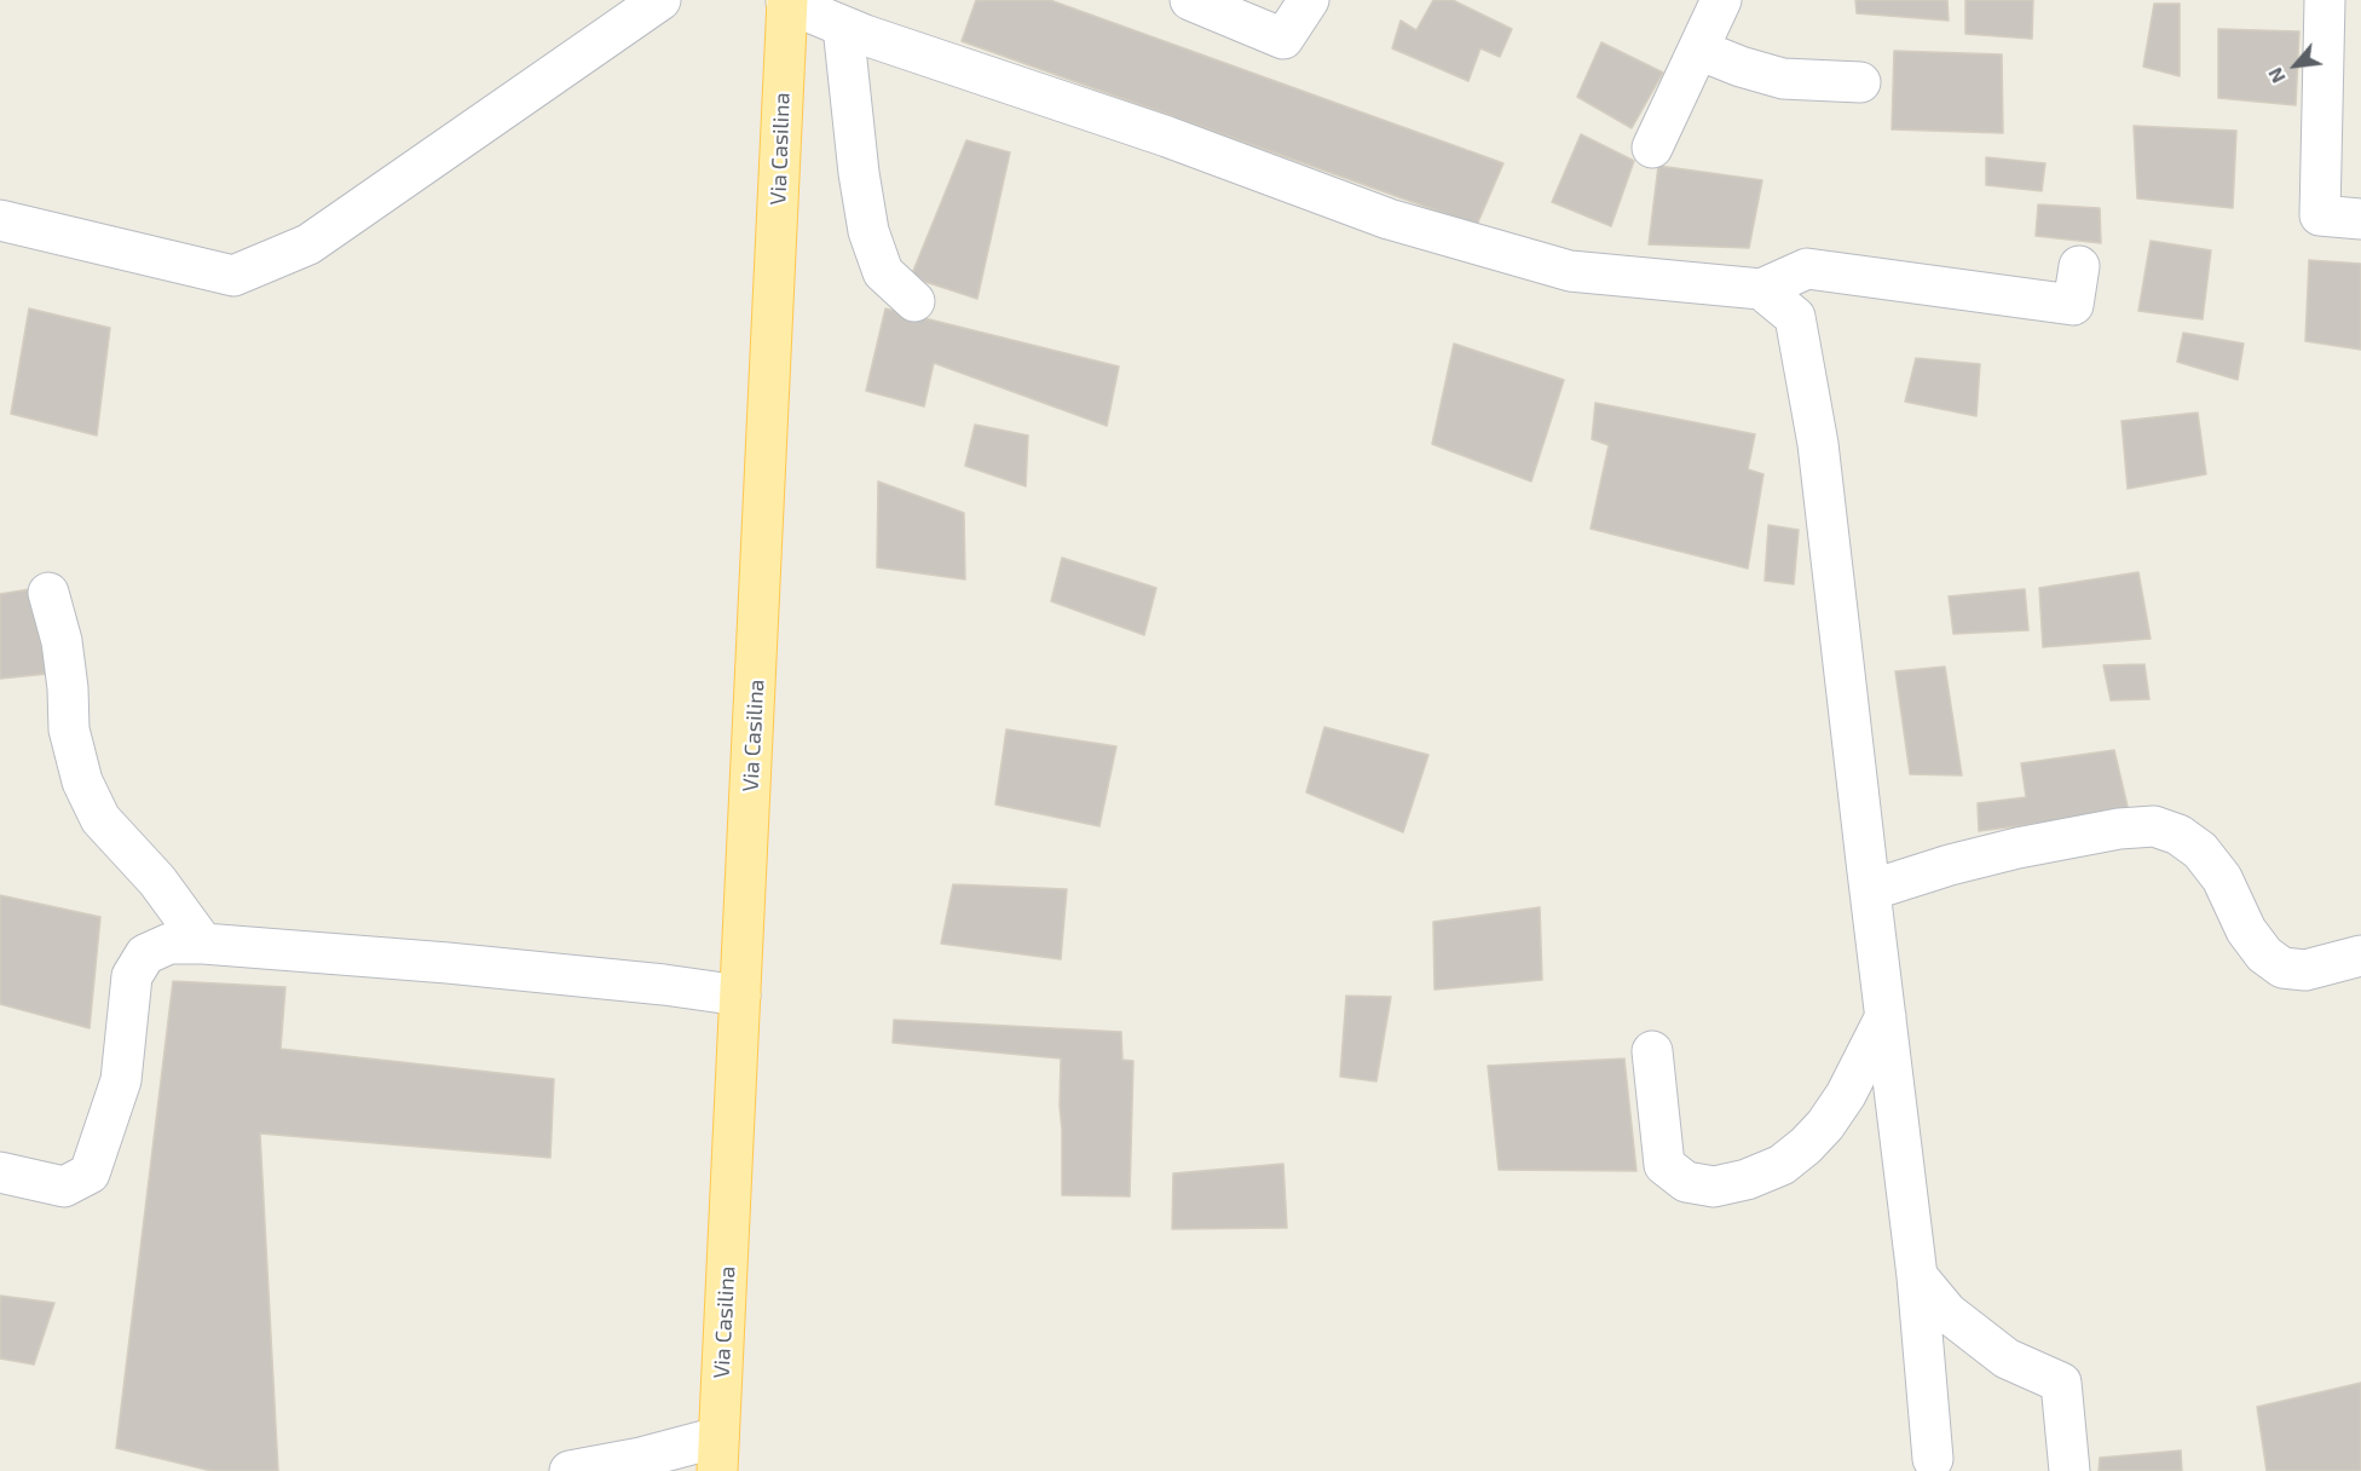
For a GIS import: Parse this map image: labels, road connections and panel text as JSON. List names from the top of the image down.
{
  "streets": {
    "main road": ["Via Casilina"]
  },
  "north": "bottom left"
}
